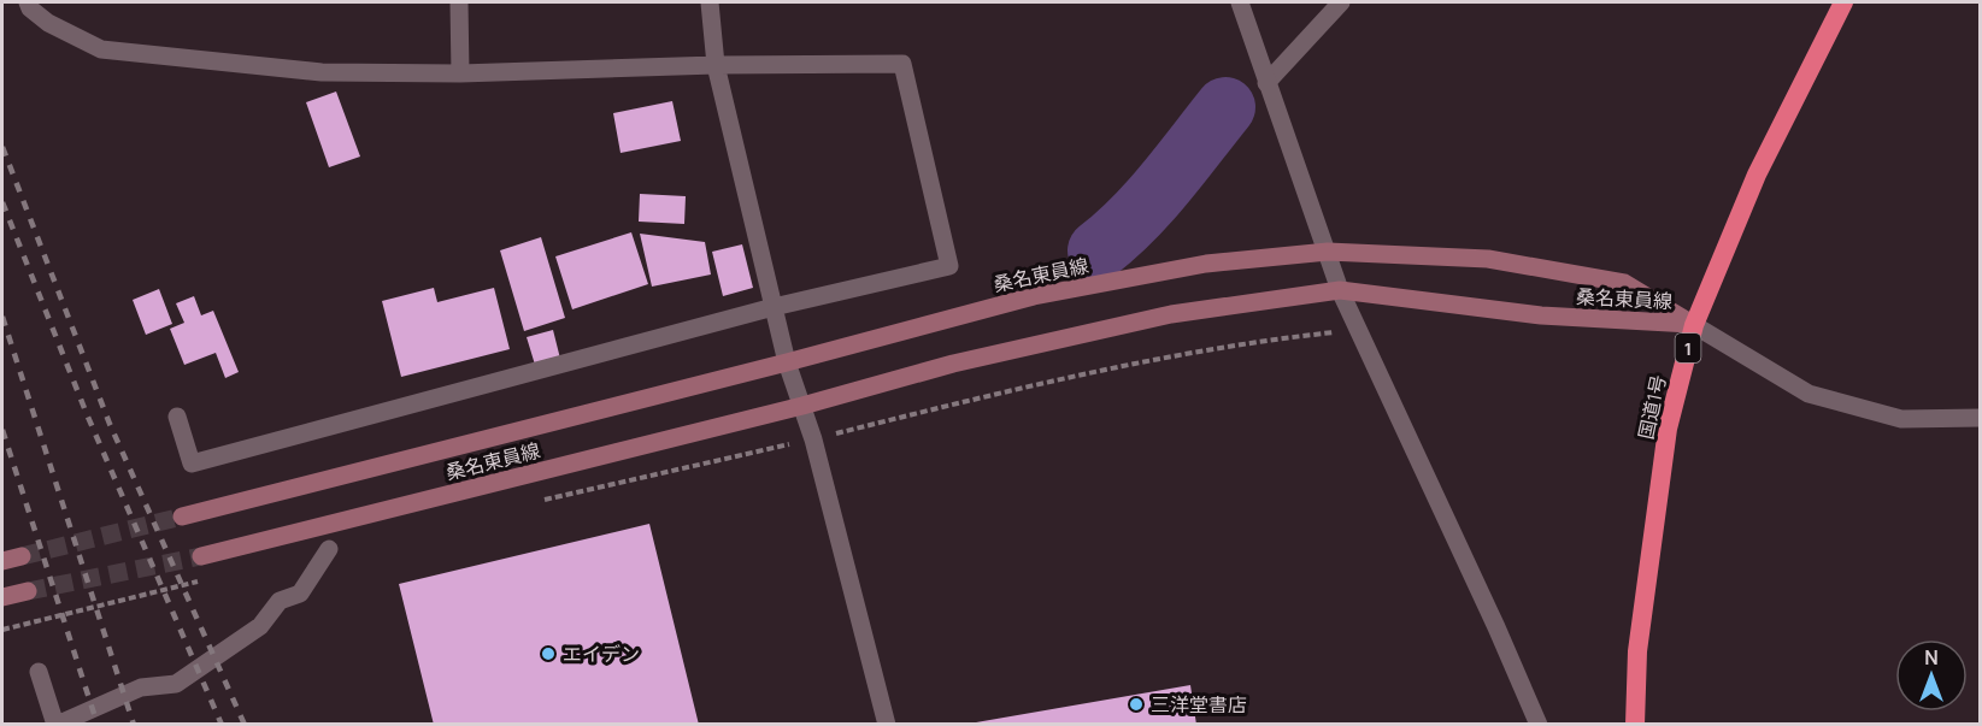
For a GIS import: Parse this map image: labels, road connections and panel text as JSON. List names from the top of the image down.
{
  "streets": {
    "highway": ["1", "国道1号"],
    "main road": ["桑名東員線"]
  },
  "crossings": [
    ["桑名東員線", "国道1号"]
  ],
  "places": ["エイデン", "三洋堂書店"],
  "north": "top"
}
